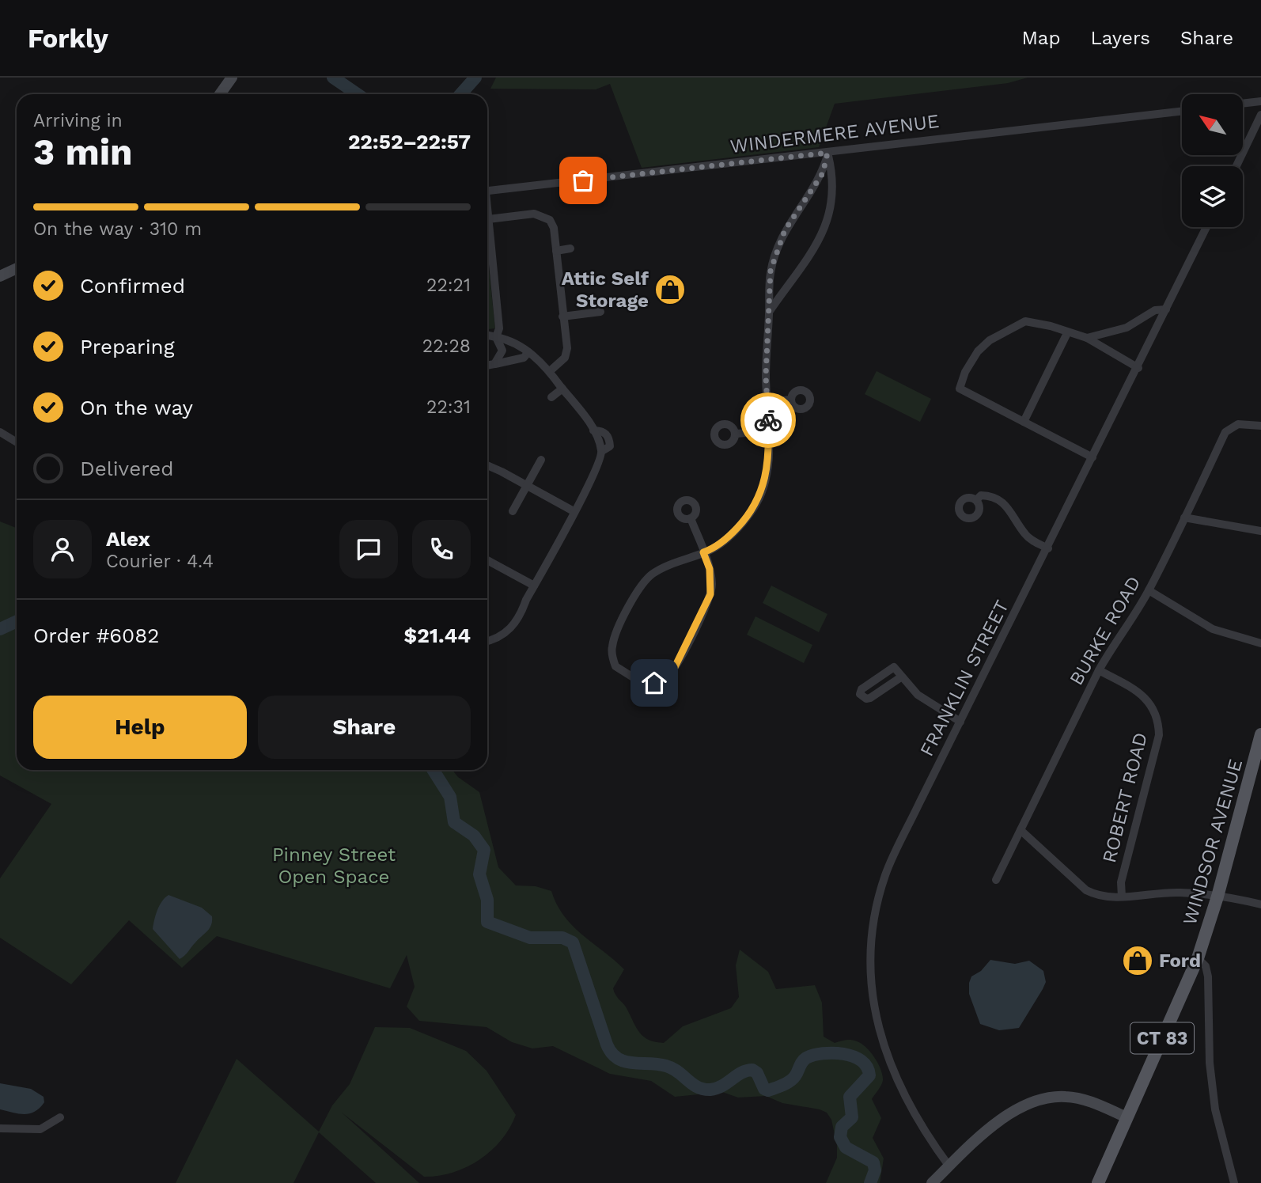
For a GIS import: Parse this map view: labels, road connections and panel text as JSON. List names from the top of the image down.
{
  "streets": {
    "main road": ["WINDSOR AVENUE", "CT 83"],
    "street": [
      "WINDERMERE AVENUE",
      "BURKE ROAD",
      "FRANKLIN STREET",
      "ROBERT ROAD"
    ]
  },
  "crossings": [
    ["BURKE ROAD", "ROBERT ROAD"],
    ["WINDSOR AVENUE", "CT 83"]
  ],
  "parks": ["Pinney Street Open Space"],
  "places": {
    "shop": ["Attic Self Storage", "Ford"]
  },
  "north": "top left",
  "page": {
    "header": "Forkly",
    "nav": ["Map", "Layers", "Share"],
    "heading": ["3 min", "Arriving in", "22:52–22:57"],
    "panel": [
      "Alex",
      "Courier · 4.4",
      "Order #6082",
      "$21.44"
    ],
    "bar": "On the way · 310 m",
    "list": [
      ["Confirmed", "22:21"],
      ["Preparing", "22:28"],
      ["On the way", "22:31"],
      "Delivered"
    ],
    "buttons": ["Help", "Share"]
  }
}
